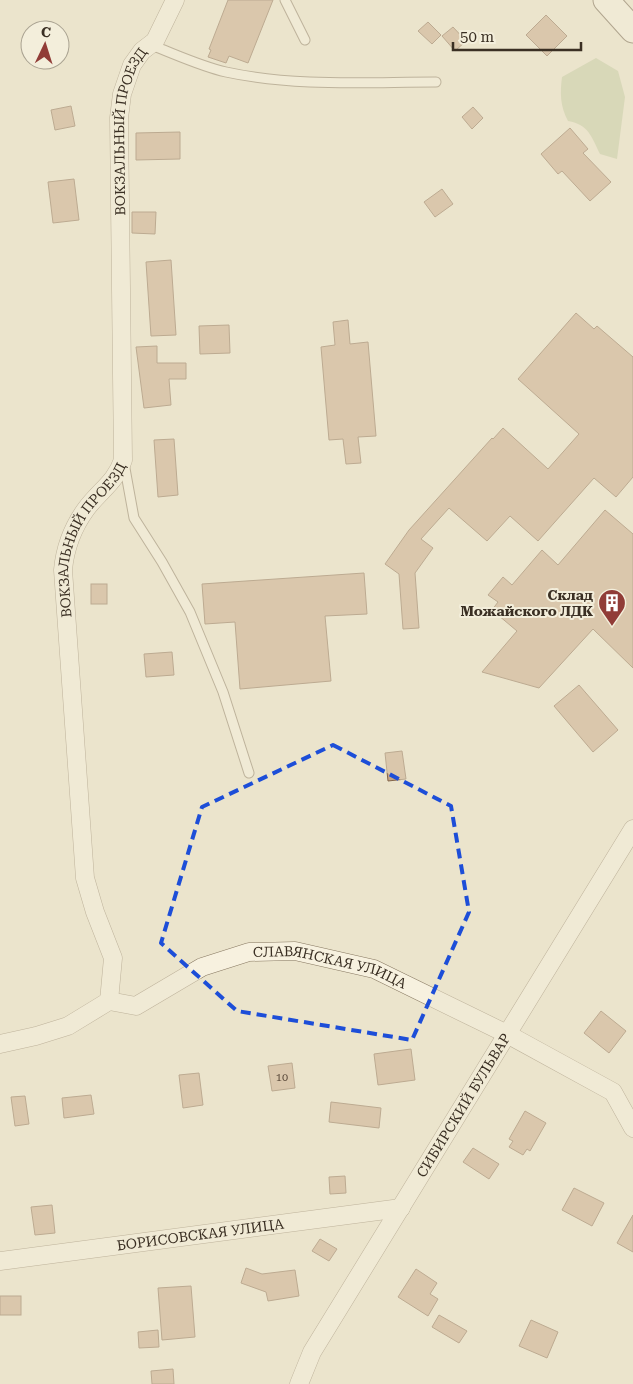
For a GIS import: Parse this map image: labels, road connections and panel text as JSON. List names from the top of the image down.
{
  "streets": {
    "street": [
      "ВОКЗАЛЬНЫЙ ПРОЕЗД",
      "СЛАВЯНСКАЯ УЛИЦА",
      "СИБИРСКИЙ БУЛЬВАР",
      "БОРИСОВСКАЯ УЛИЦА"
    ]
  },
  "crossings": [
    ["ВОКЗАЛЬНЫЙ ПРОЕЗД", "СЛАВЯНСКАЯ УЛИЦА"],
    ["СЛАВЯНСКАЯ УЛИЦА", "СИБИРСКИЙ БУЛЬВАР"],
    ["СИБИРСКИЙ БУЛЬВАР", "БОРИСОВСКАЯ УЛИЦА"]
  ],
  "places": {
    "building": ["Склад Можайского ЛДК"]
  },
  "house_numbers": ["10"],
  "scale_bar": "50 m",
  "north": "top"
}
